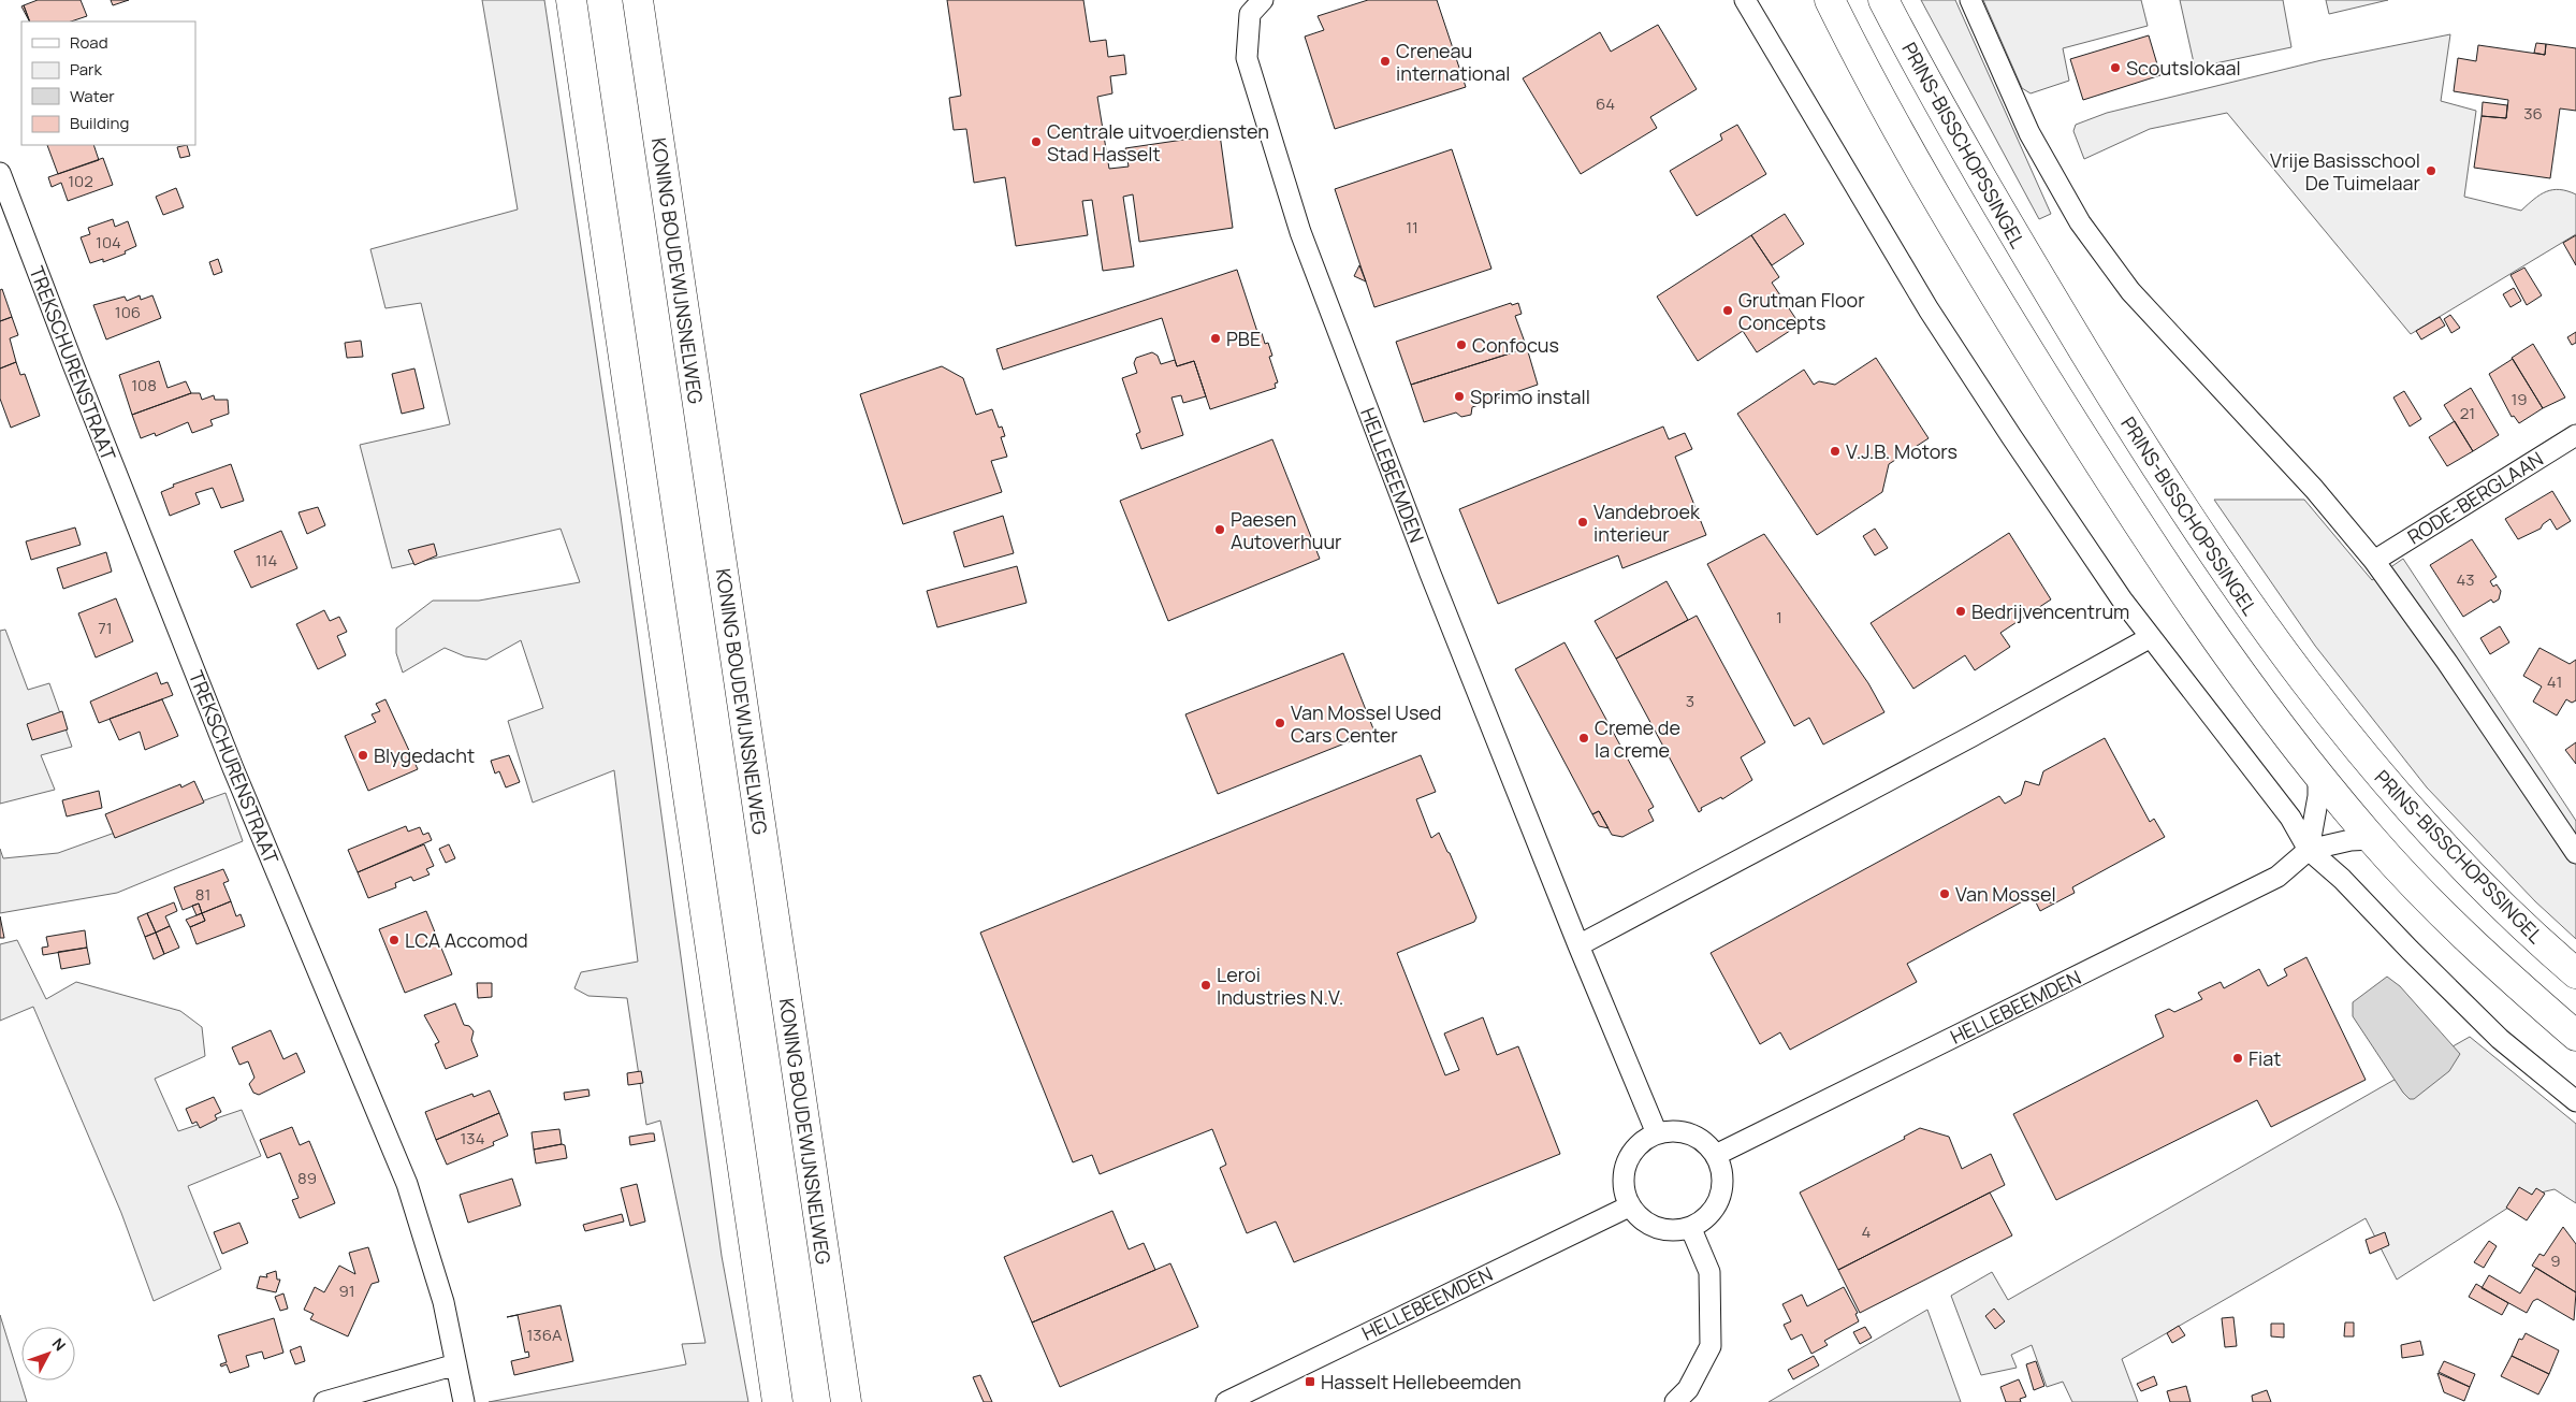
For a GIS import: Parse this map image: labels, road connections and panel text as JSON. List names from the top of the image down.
{
  "streets": {
    "highway": ["PRINS-BISSCHOPSSINGEL", "KONING BOUDEWIJNSNELWEG"],
    "street": ["TREKSCHURENSTRAAT", "HELLEBEEMDEN", "RODE-BERGLAAN"]
  },
  "places": {
    "other": [
      "Creneau international",
      "Scoutslokaal",
      "Centrale uitvoerdiensten Stad Hasselt",
      "Vrije Basisschool De Tuimelaar",
      "Grutman Floor Concepts",
      "PBE",
      "Confocus",
      "Sprimo install",
      "V.J.B. Motors",
      "Vandebroek interieur",
      "Paesen Autoverhuur",
      "Bedrijvencentrum",
      "Van Mossel Used Cars Center",
      "Creme de la creme",
      "Blygedacht",
      "Van Mossel",
      "LCA Accomod",
      "Leroi Industries N.V.",
      "Fiat"
    ],
    "transit": ["Hasselt Hellebeemden"]
  },
  "house_numbers": [
    "64",
    "36",
    "102",
    "11",
    "104",
    "106",
    "108",
    "19",
    "21",
    "114",
    "43",
    "1",
    "71",
    "41",
    "3",
    "81",
    "134",
    "89",
    "4",
    "9",
    "91",
    "136A"
  ],
  "legend": [
    "Road",
    "Park",
    "Water",
    "Building"
  ],
  "north": "top right"
}
